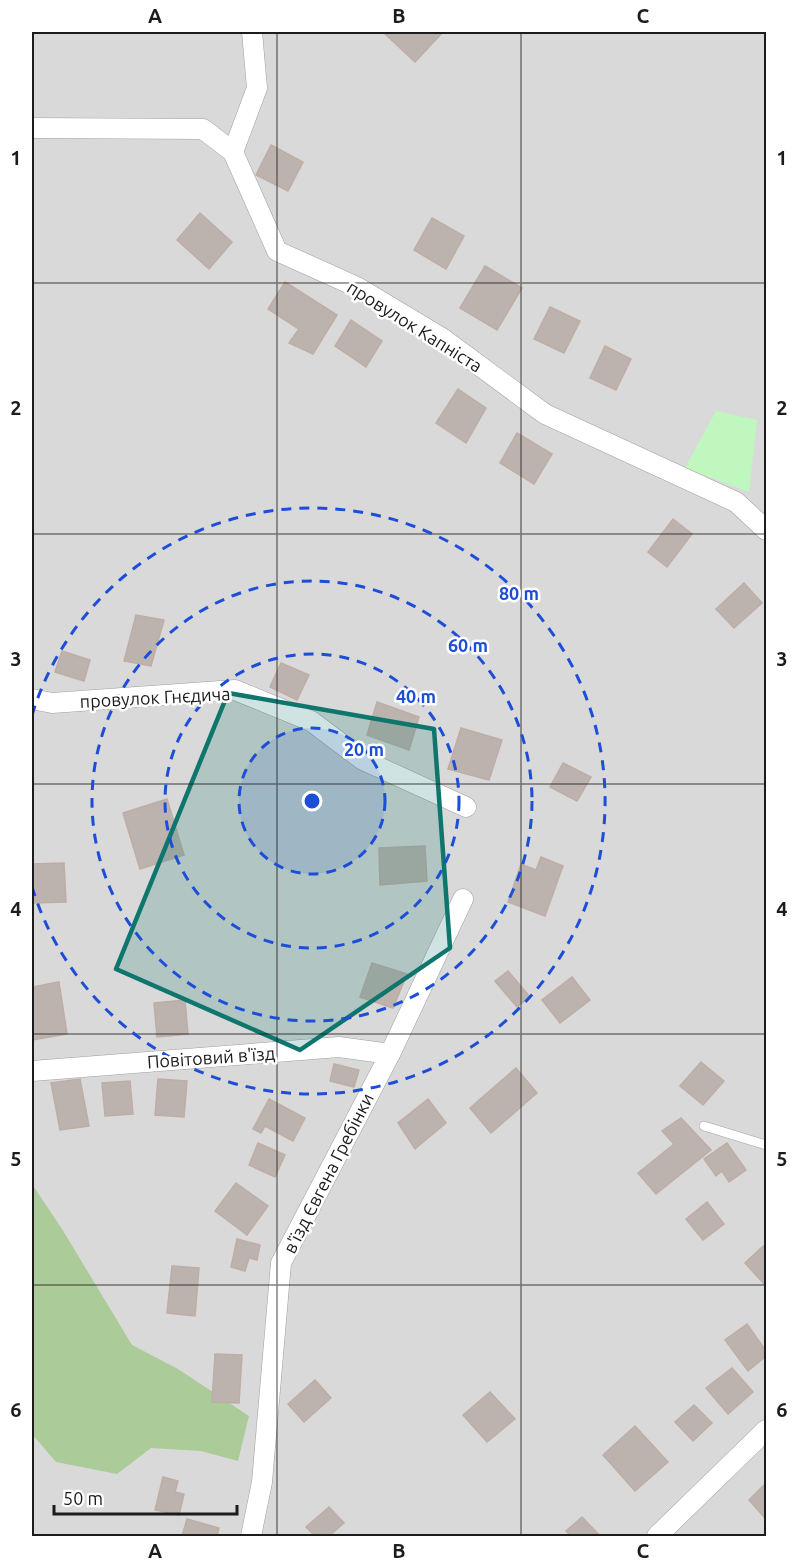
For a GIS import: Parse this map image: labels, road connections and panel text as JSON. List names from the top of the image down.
{
  "streets": {
    "street": [
      "провулок Капніста",
      "провулок Гнєдича",
      "Повітовий в'їзд",
      "в'їзд Євгена Гребінки"
    ]
  },
  "crossings": [
    ["Повітовий в'їзд", "в'їзд Євгена Гребінки"]
  ],
  "scale_bar": "50 m",
  "grid": {
    "columns": ["A", "B", "C"],
    "rows": [
      "1",
      "2",
      "3",
      "4",
      "5",
      "6"
    ]
  },
  "rings": [
    "80 m",
    "60 m",
    "40 m",
    "20 m"
  ]
}
